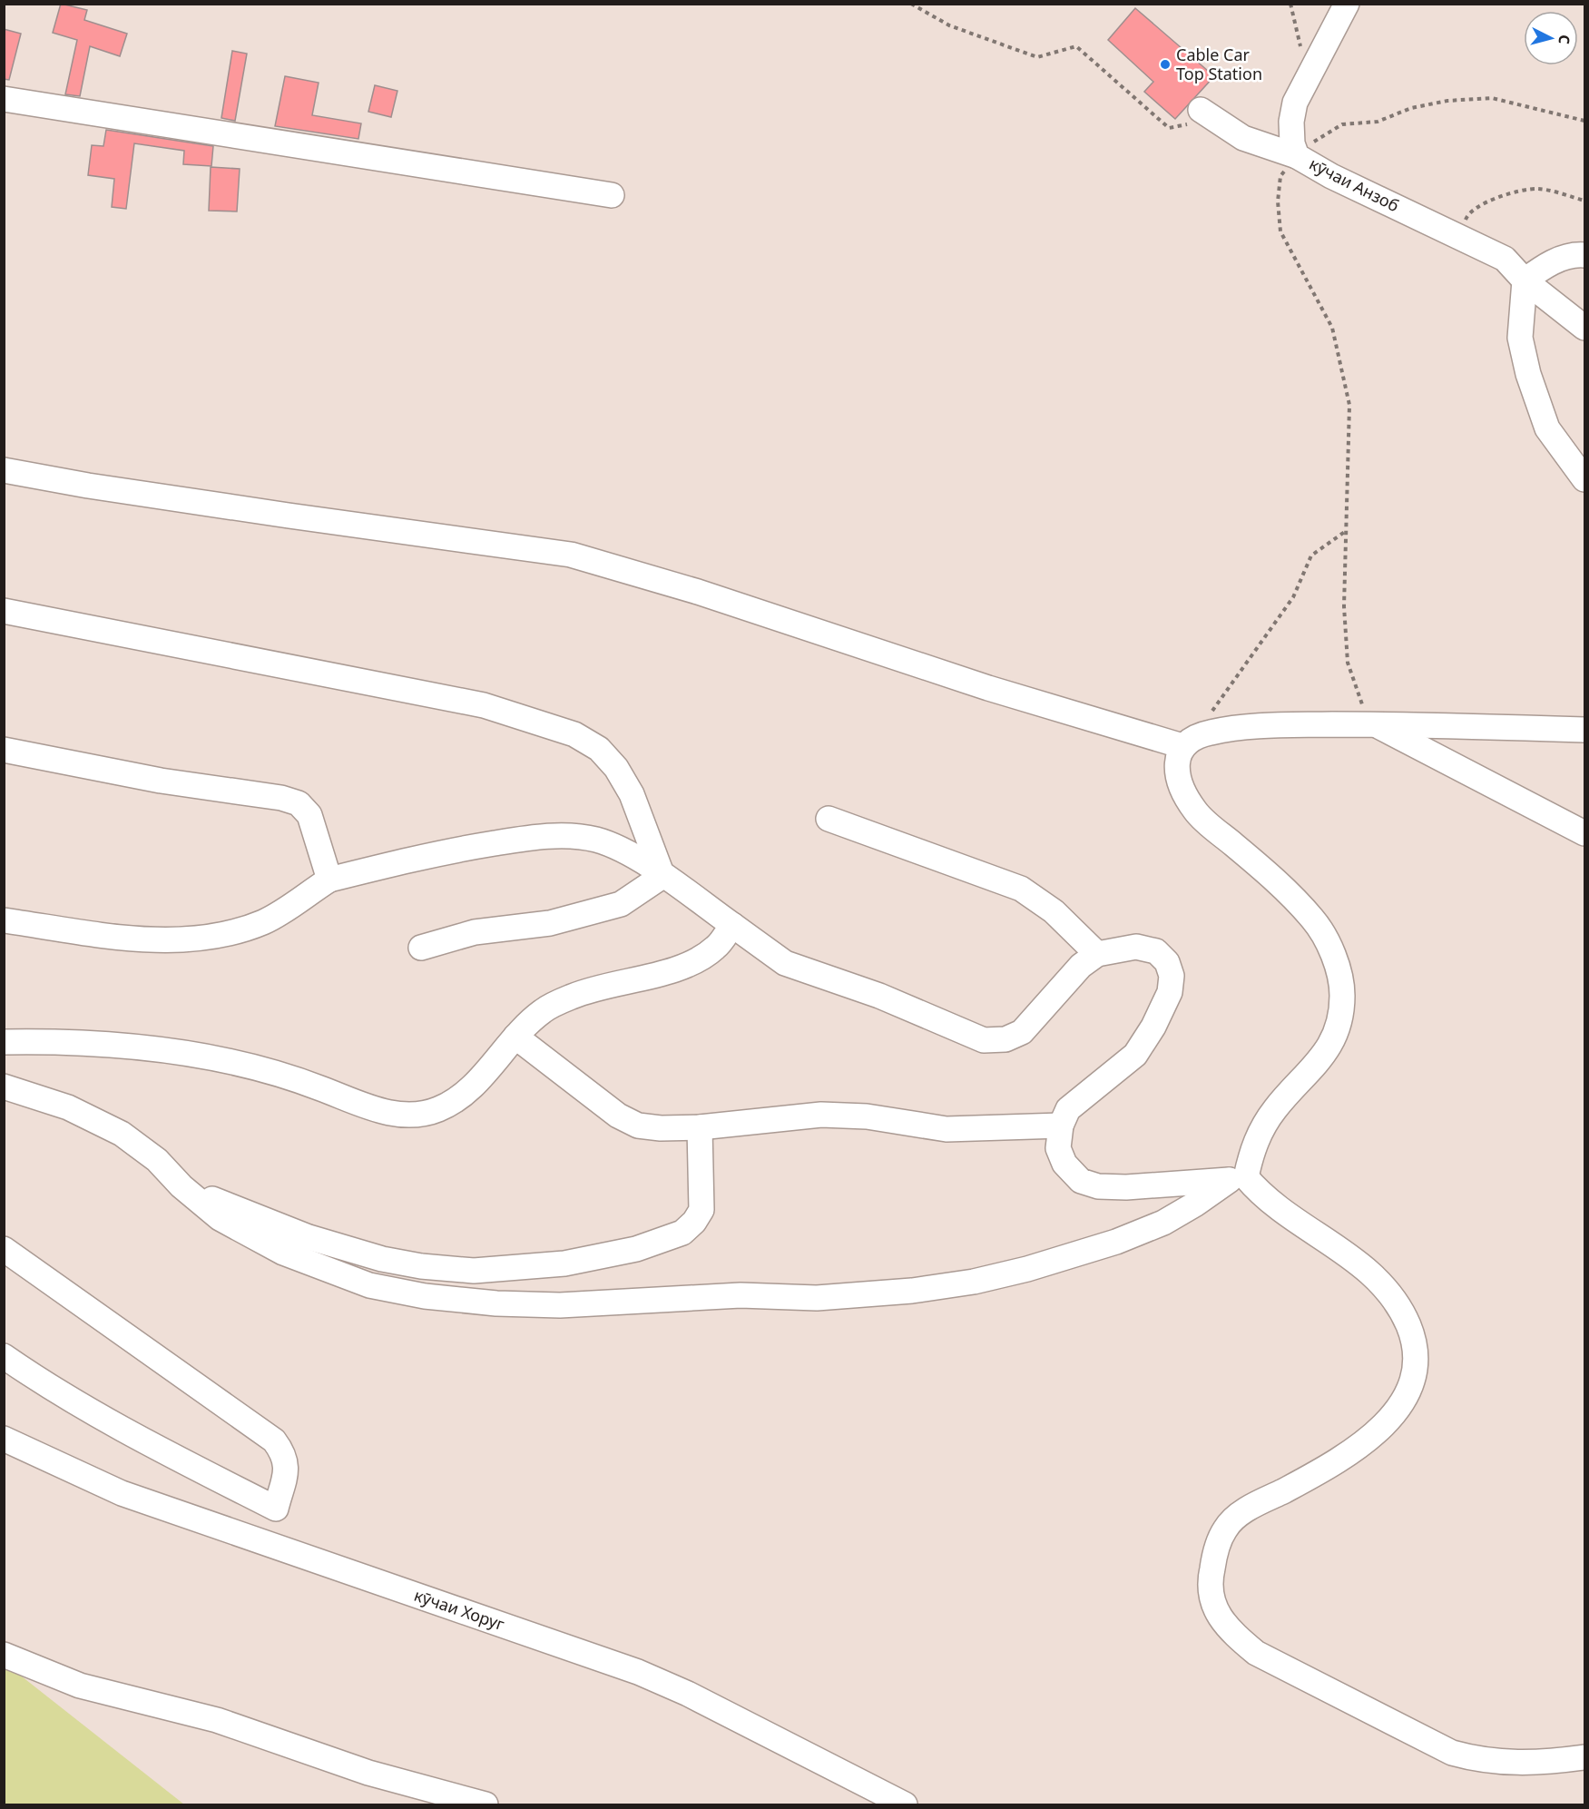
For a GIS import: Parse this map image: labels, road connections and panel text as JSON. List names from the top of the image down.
{
  "streets": {
    "street": ["кӯчаи Анзоб", "кӯчаи Хоруг"]
  },
  "places": ["Cable Car Top Station"],
  "north": "right"
}
